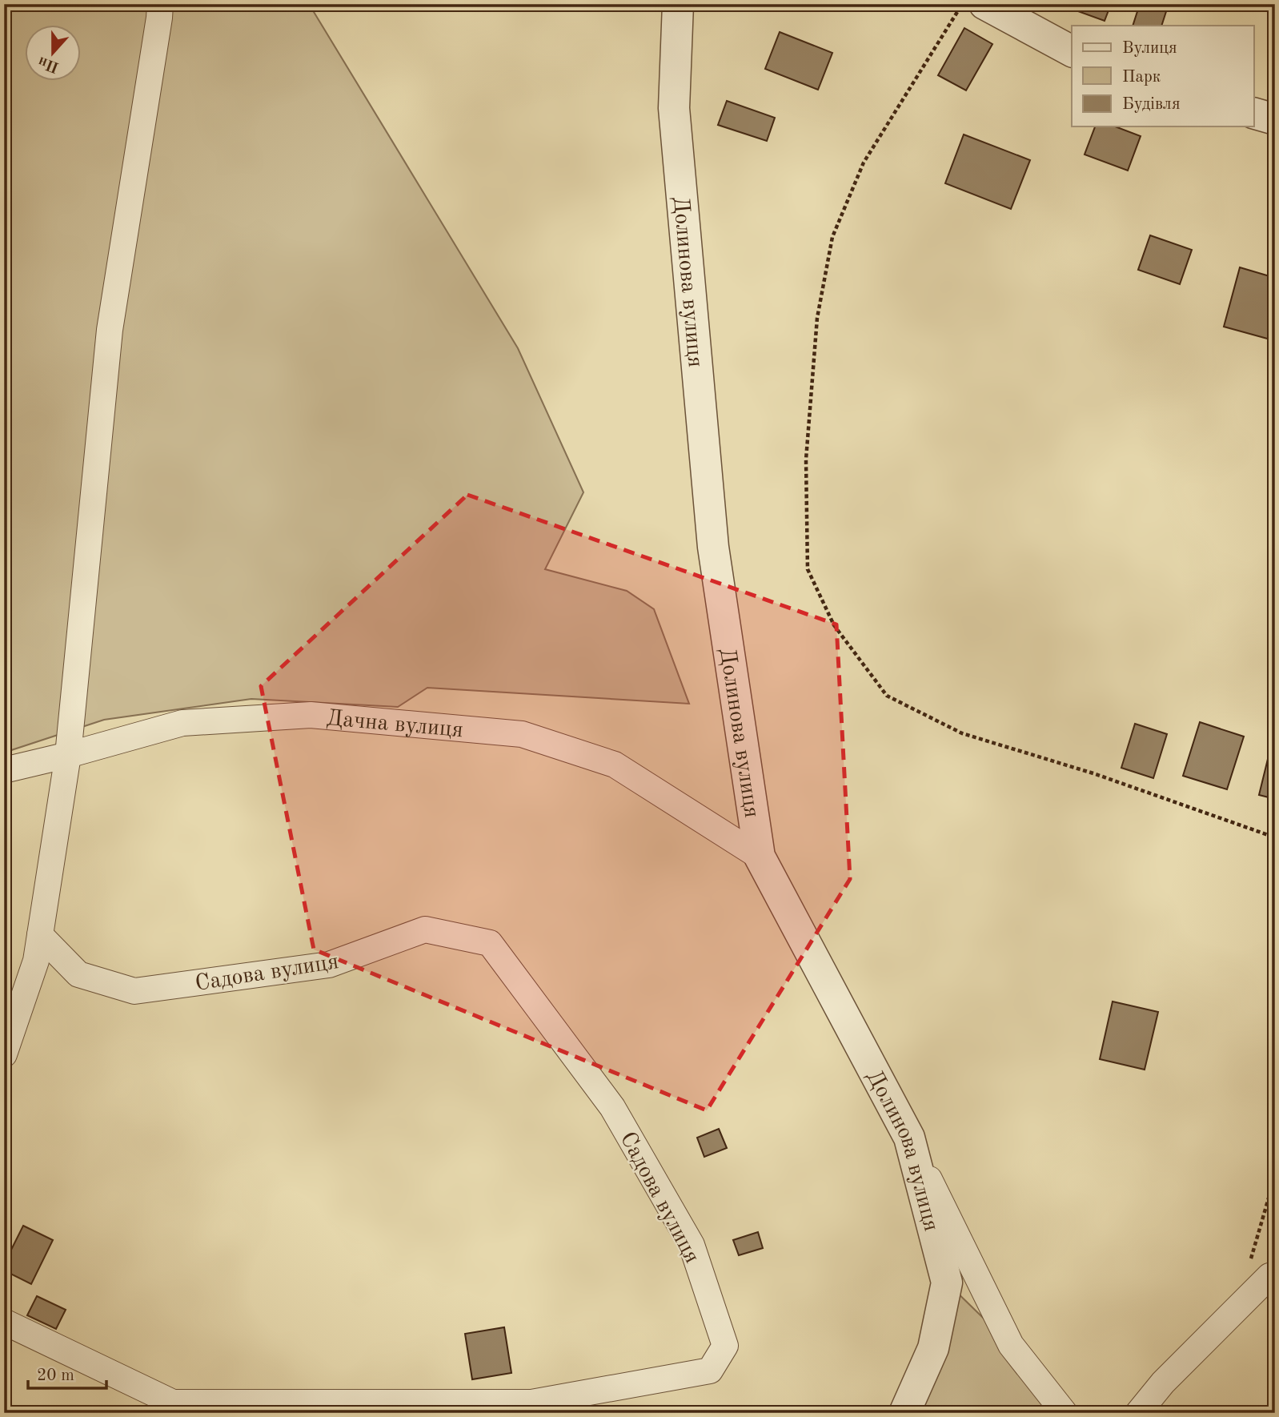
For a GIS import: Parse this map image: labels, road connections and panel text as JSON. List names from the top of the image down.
{
  "streets": {
    "street": ["Долинова вулиця", "Дачна вулиця", "Садова вулиця"]
  },
  "crossings": [
    ["Долинова вулиця", "Дачна вулиця"]
  ],
  "legend": ["Вулиця", "Парк", "Будівля"],
  "scale_bar": "20 m",
  "north": "bottom"
}
